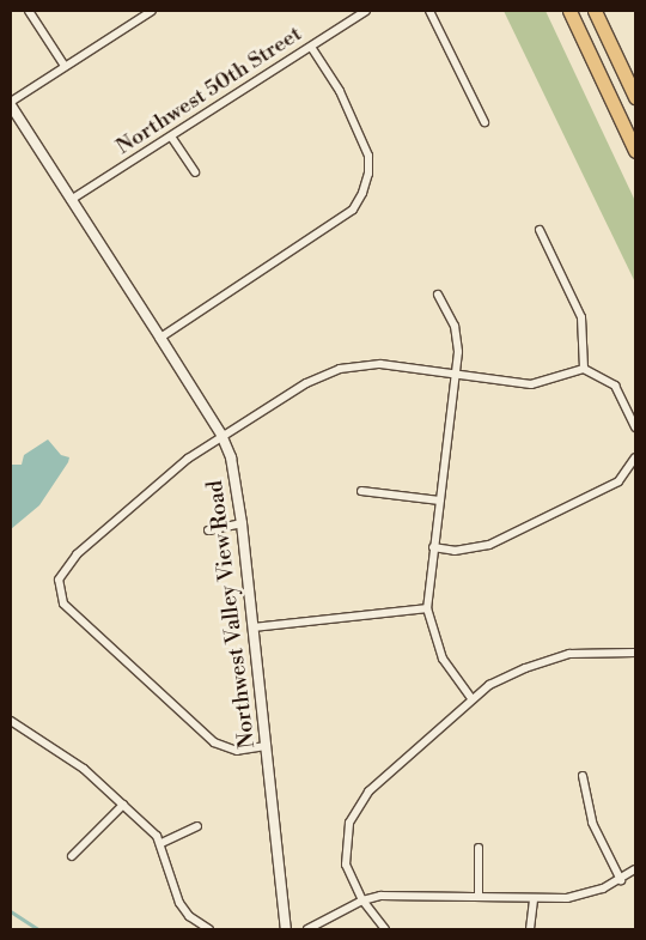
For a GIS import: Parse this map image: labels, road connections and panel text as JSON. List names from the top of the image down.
{
  "streets": {
    "street": ["Northwest 50th Street", "Northwest Valley View Road"]
  },
  "crossings": [
    ["Northwest 50th Street", "Northwest Valley View Road"]
  ]
}
